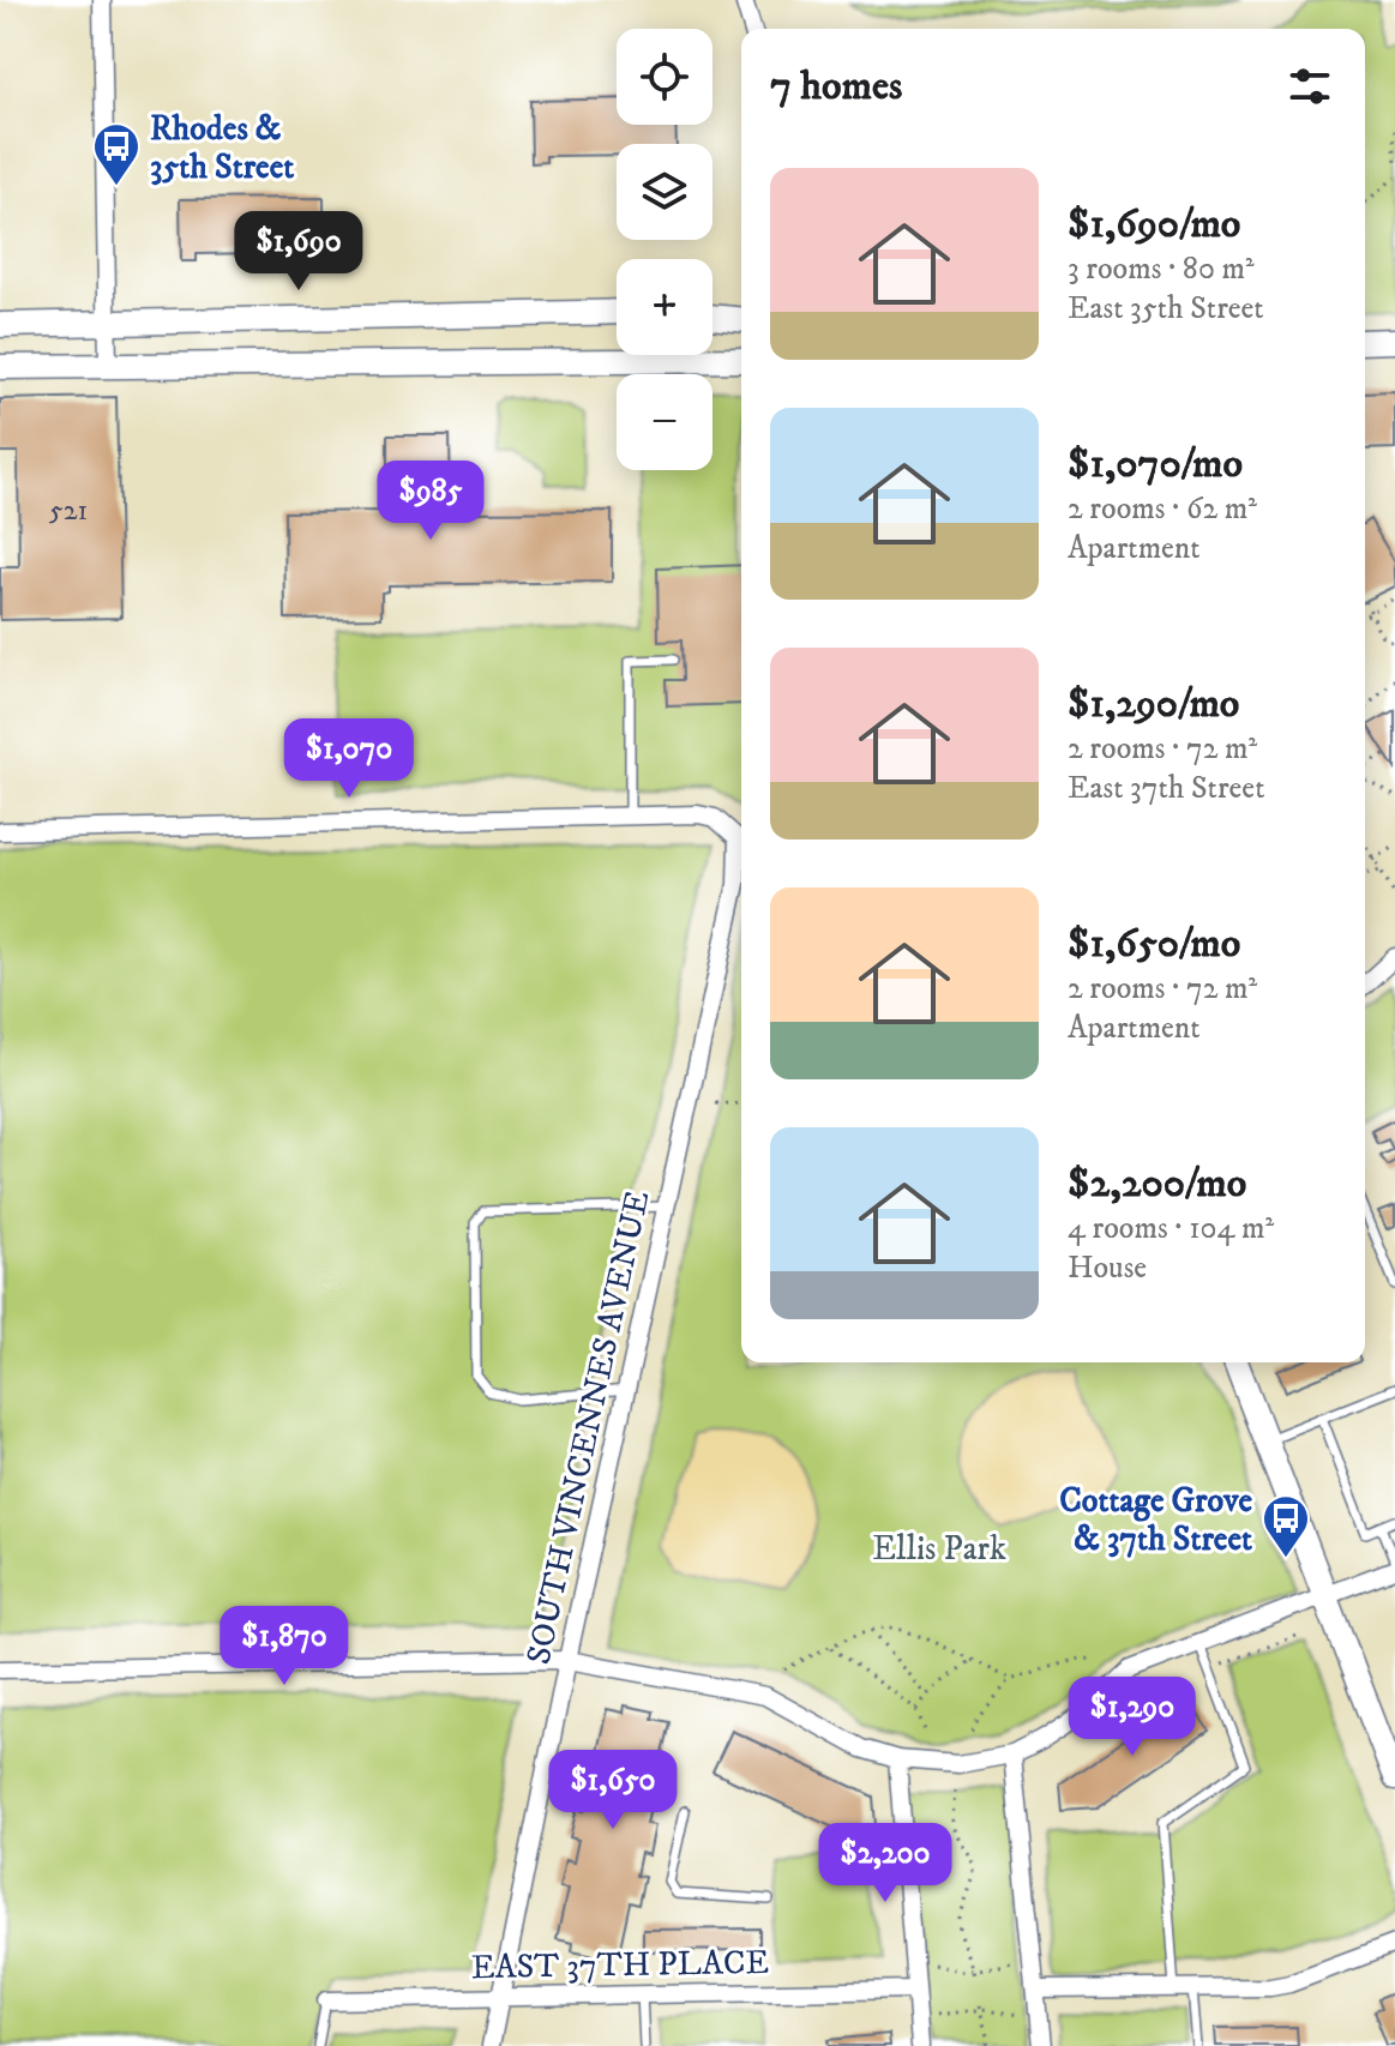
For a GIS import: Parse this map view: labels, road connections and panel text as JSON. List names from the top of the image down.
{
  "streets": {
    "street": ["SOUTH VINCENNES AVENUE", "EAST 37TH PLACE"]
  },
  "crossings": [
    ["SOUTH VINCENNES AVENUE", "EAST 37TH PLACE"]
  ],
  "parks": ["Ellis Park"],
  "places": {
    "bus stop": ["Rhodes & 35th Street", "Cottage Grove & 37th Street"]
  },
  "house_numbers": ["521"],
  "page": {
    "map_buttons": ["+", "−"],
    "heading": "7 homes",
    "list": [
      {
        "name": "$1,690/mo",
        "note": "3 rooms · 80 m² · East 35th Street"
      },
      {
        "name": "$1,070/mo",
        "note": "2 rooms · 62 m² · Apartment"
      },
      {
        "name": "$1,290/mo",
        "note": "2 rooms · 72 m² · East 37th Street"
      },
      {
        "name": "$1,650/mo",
        "note": "2 rooms · 72 m² · Apartment"
      },
      {
        "name": "$2,200/mo",
        "note": "4 rooms · 104 m² · House"
      }
    ],
    "price": [
      "$1,690",
      "$985",
      "$1,070",
      "$1,870",
      "$1,290",
      "$1,650",
      "$2,200"
    ]
  }
}
